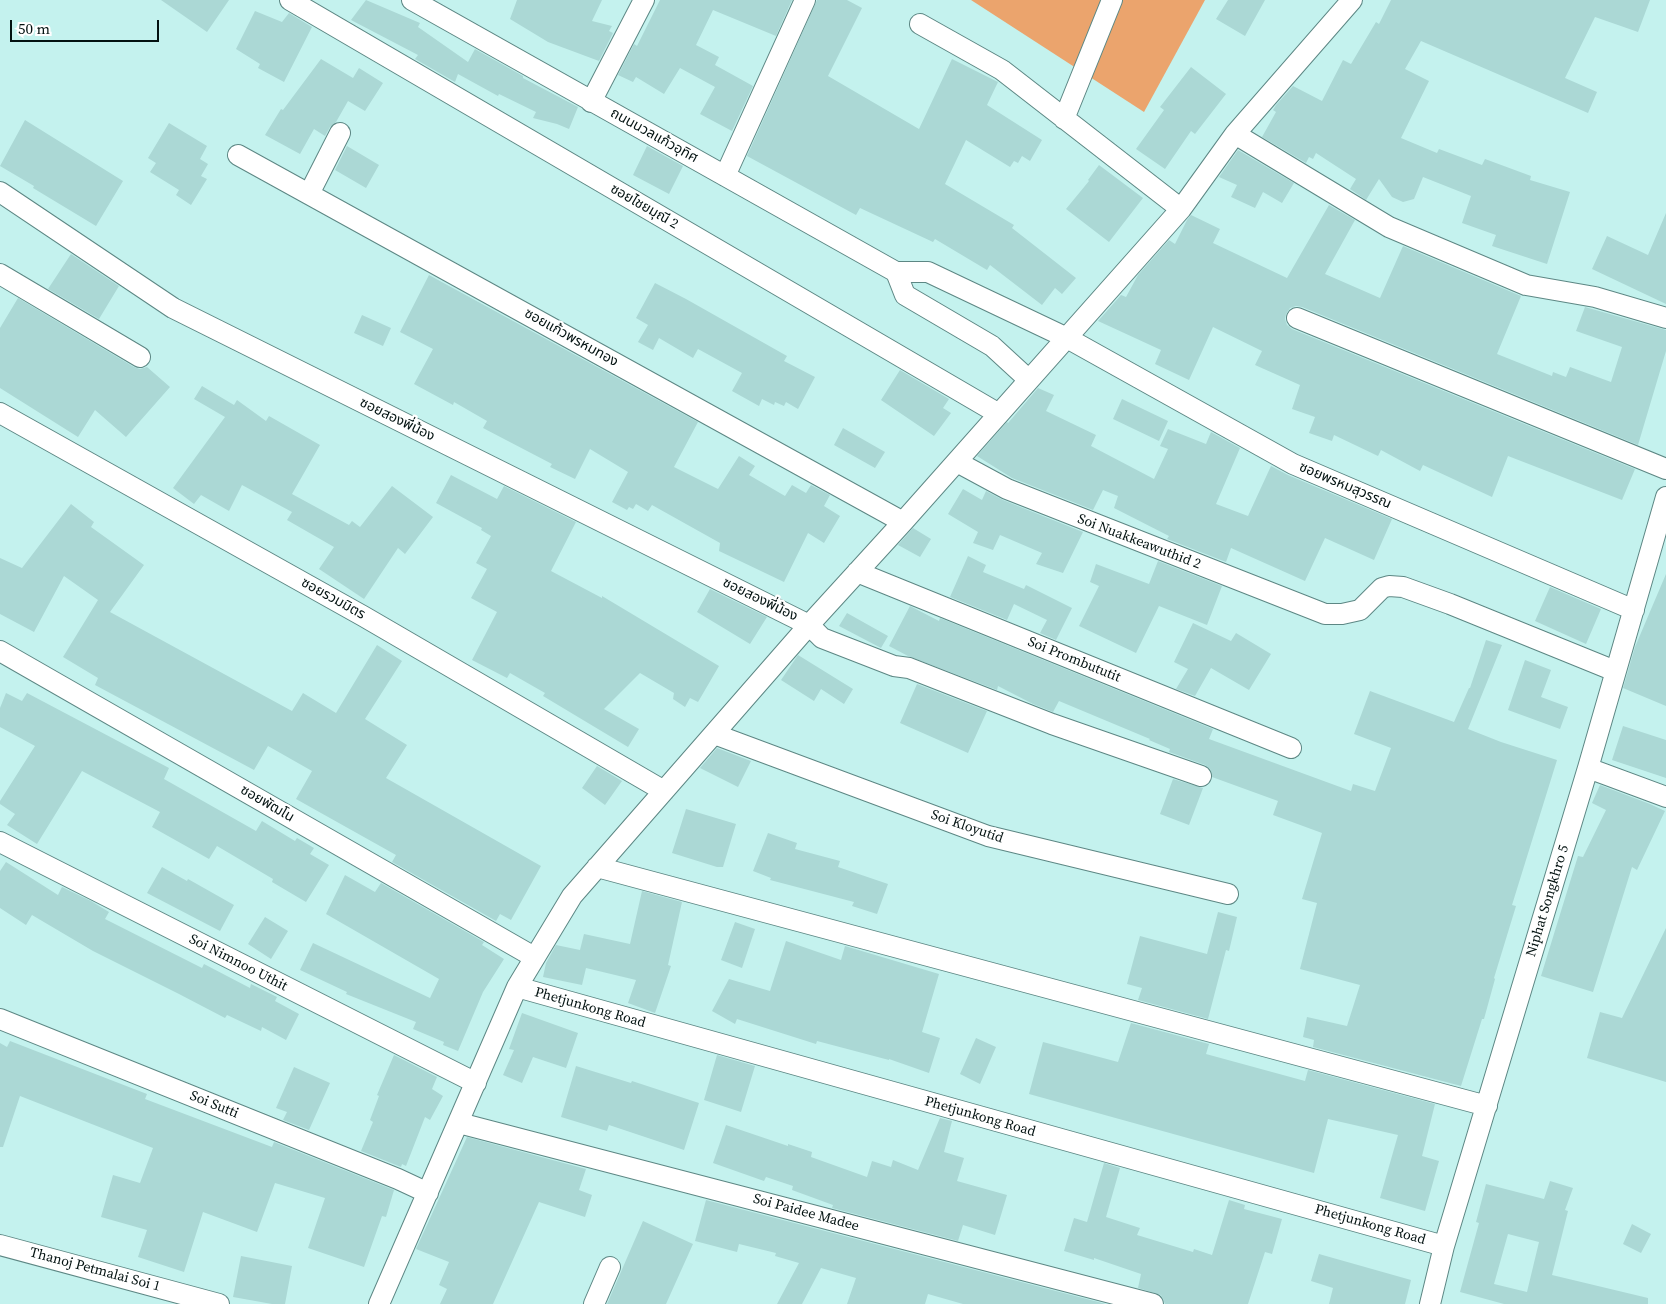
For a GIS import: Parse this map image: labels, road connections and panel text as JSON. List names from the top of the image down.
{
  "streets": {
    "street": [
      "ถนนนวลแก้วอุทิศ",
      "ซอยไชยมุณี 2",
      "ซอยแก้วพรหมทอง",
      "ซอยสองพี่น้อง",
      "ซอยพรหมสุวรรณ",
      "Soi Nuakkeawuthid 2",
      "ซอยรวมมิตร",
      "Soi Prombututit",
      "ซอยพัฒโน",
      "Soi Kloyutid",
      "Niphat Songkhro 5",
      "Soi Nimnoo Uthit",
      "Phetjunkong Road",
      "Soi Sutti",
      "Soi Paidee Madee",
      "Thanoj Petmalai Soi 1"
    ]
  },
  "crossings": [
    ["ถนนนวลแก้วอุทิศ", "ซอยพรหมสุวรรณ"],
    ["ซอยพรหมสุวรรณ", "Niphat Songkhro 5"],
    ["Soi Nuakkeawuthid 2", "Niphat Songkhro 5"],
    ["Niphat Songkhro 5", "Phetjunkong Road"]
  ],
  "scale_bar": "50 m"
}
